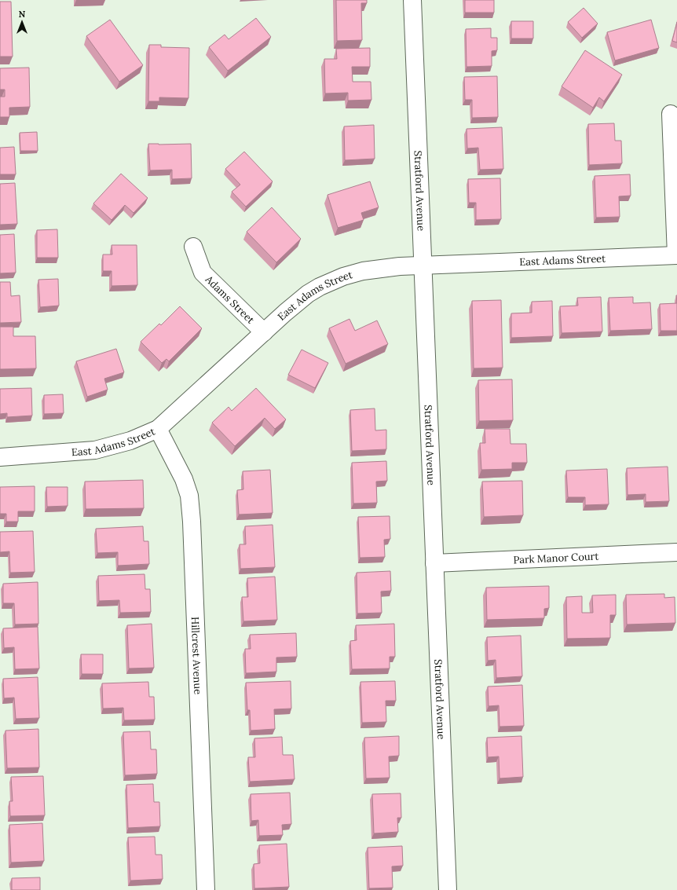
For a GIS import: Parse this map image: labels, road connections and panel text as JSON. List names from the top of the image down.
{
  "streets": {
    "street": [
      "Stratford Avenue",
      "East Adams Street",
      "Adams Street",
      "Park Manor Court",
      "Hillcrest Avenue"
    ]
  },
  "crossings": [
    ["Stratford Avenue", "East Adams Street"],
    ["Stratford Avenue", "Park Manor Court"],
    ["East Adams Street", "Adams Street"],
    ["East Adams Street", "Hillcrest Avenue"]
  ],
  "north": "top"
}
